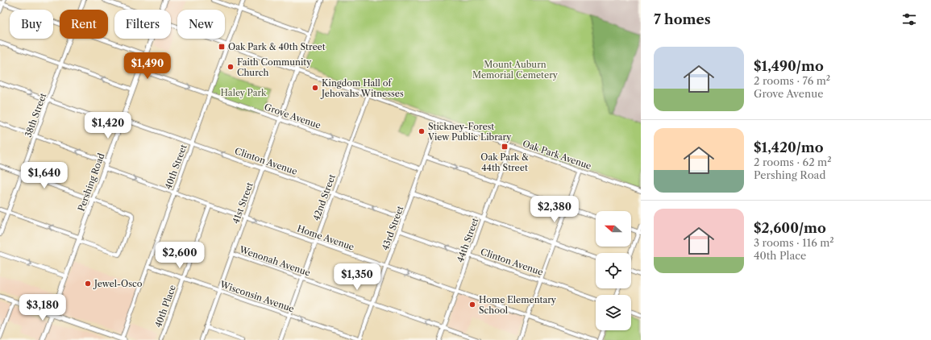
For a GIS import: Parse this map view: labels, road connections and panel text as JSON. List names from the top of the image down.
{
  "streets": {
    "main road": ["Pershing Road"],
    "street": [
      "38th Street",
      "Grove Avenue",
      "Oak Park Avenue",
      "Clinton Avenue",
      "40th Street",
      "42nd Street",
      "41st Street",
      "43rd Street",
      "Home Avenue",
      "44th Street",
      "Wenonah Avenue",
      "Wisconsin Avenue",
      "40th Place"
    ]
  },
  "crossings": [
    ["Grove Avenue", "40th Street"],
    ["Grove Avenue", "Pershing Road"],
    ["Grove Avenue", "42nd Street"],
    ["Grove Avenue", "41st Street"],
    ["Grove Avenue", "43rd Street"],
    ["Oak Park Avenue", "40th Street"],
    ["Oak Park Avenue", "42nd Street"],
    ["Oak Park Avenue", "41st Street"],
    ["Oak Park Avenue", "43rd Street"],
    ["Oak Park Avenue", "44th Street"],
    ["Clinton Avenue", "40th Street"],
    ["Clinton Avenue", "Pershing Road"],
    ["Clinton Avenue", "42nd Street"],
    ["Clinton Avenue", "41st Street"],
    ["Clinton Avenue", "43rd Street"],
    ["Clinton Avenue", "44th Street"],
    ["40th Street", "Home Avenue"],
    ["40th Street", "Wisconsin Avenue"],
    ["Pershing Road", "Home Avenue"],
    ["42nd Street", "Home Avenue"],
    ["42nd Street", "Wenonah Avenue"],
    ["42nd Street", "Wisconsin Avenue"],
    ["41st Street", "Home Avenue"],
    ["41st Street", "Wenonah Avenue"],
    ["41st Street", "Wisconsin Avenue"],
    ["43rd Street", "Home Avenue"],
    ["43rd Street", "Wenonah Avenue"],
    ["43rd Street", "Wisconsin Avenue"],
    ["Home Avenue", "44th Street"],
    ["Home Avenue", "40th Place"],
    ["44th Street", "Wenonah Avenue"],
    ["Wisconsin Avenue", "40th Place"]
  ],
  "one_way": ["Grove Avenue", "Clinton Avenue", "Home Avenue"],
  "parks": ["Mount Auburn Memorial Cemetery", "Haley Park"],
  "places": {
    "transit": ["Oak Park & 40th Street", "Oak Park & 44th Street"],
    "other": [
      "Faith Community Church",
      "Kingdom Hall of Jehovahs Witnesses",
      "Stickney-Forest View Public Library",
      "Jewel-Osco",
      "Home Elementary School"
    ]
  },
  "north": "left",
  "page": {
    "heading": "7 homes",
    "chip": [
      "Buy",
      "Rent",
      "Filters",
      "New"
    ],
    "list": [
      {
        "name": "$1,490/mo",
        "note": "2 rooms · 76 m² · Grove Avenue"
      },
      {
        "name": "$1,420/mo",
        "note": "2 rooms · 62 m² · Pershing Road"
      },
      {
        "name": "$2,600/mo",
        "note": "3 rooms · 116 m² · 40th Place"
      }
    ],
    "price": [
      "$1,490",
      "$1,420",
      "$1,640",
      "$2,380",
      "$2,600",
      "$1,350",
      "$3,180"
    ]
  }
}
